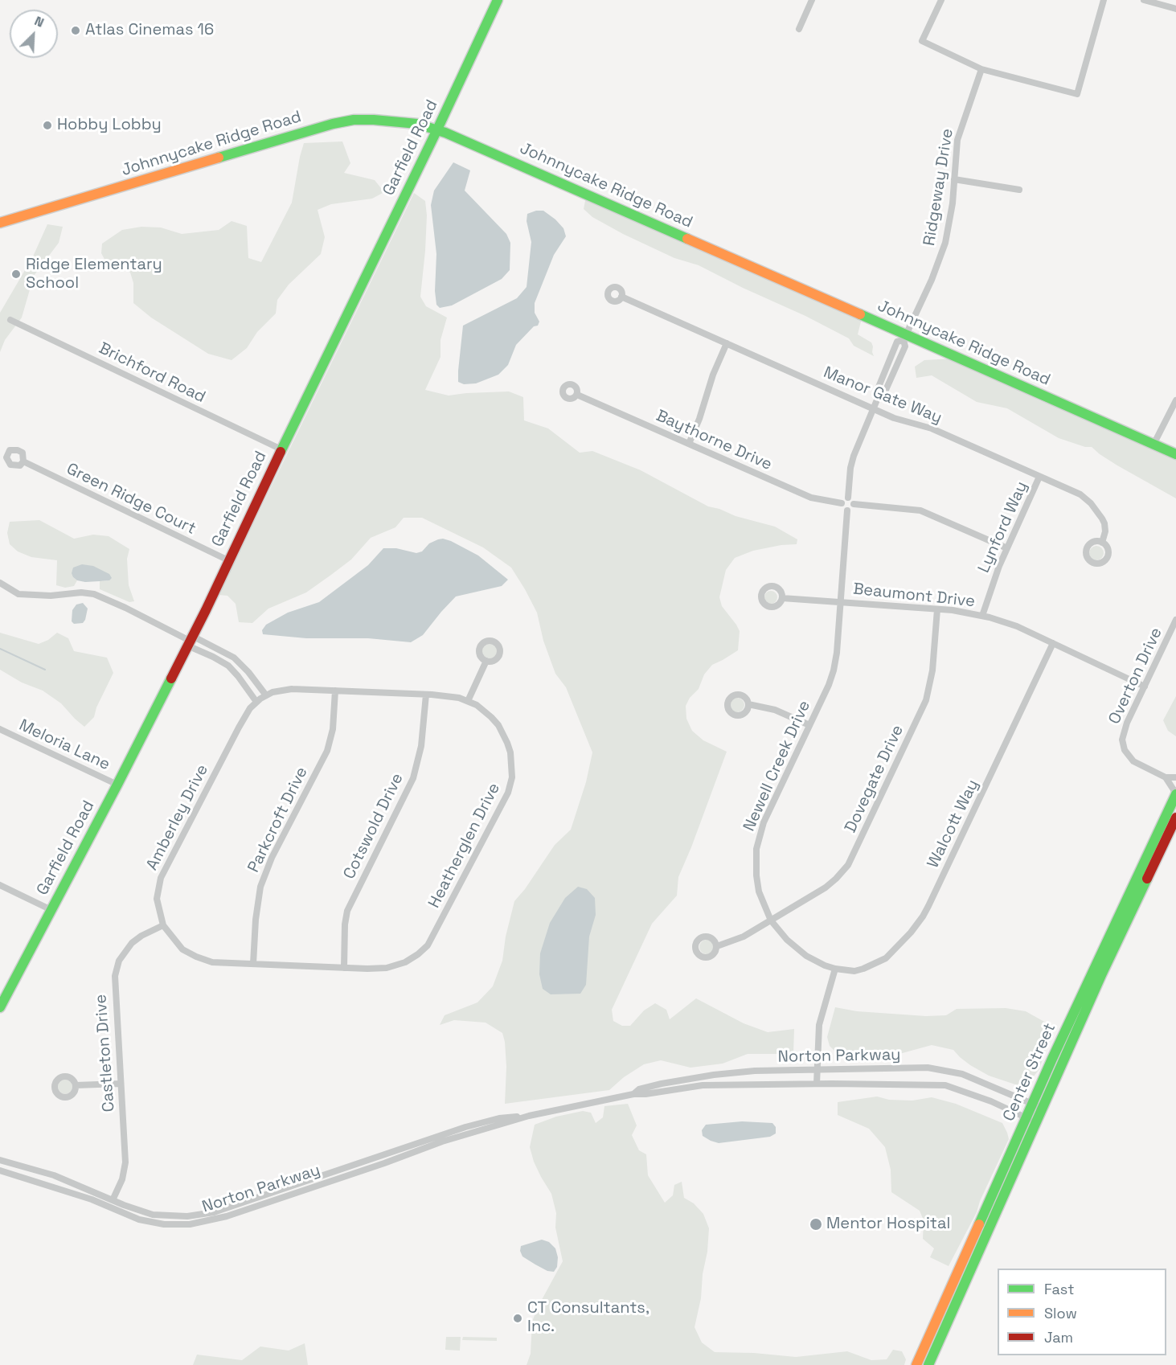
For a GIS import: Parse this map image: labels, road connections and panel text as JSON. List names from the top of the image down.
{
  "streets": {
    "main road": ["Johnnycake Ridge Road", "Garfield Road", "Center Street"],
    "street": [
      "Ridgeway Drive",
      "Brichford Road",
      "Manor Gate Way",
      "Baythorne Drive",
      "Green Ridge Court",
      "Lynford Way",
      "Beaumont Drive",
      "Overton Drive",
      "Meloria Lane",
      "Newell Creek Drive",
      "Dovegate Drive",
      "Amberley Drive",
      "Parkcroft Drive",
      "Walcott Way",
      "Cotswold Drive",
      "Heatherglen Drive",
      "Castleton Drive",
      "Norton Parkway"
    ]
  },
  "crossings": [
    ["Johnnycake Ridge Road", "Garfield Road"],
    ["Johnnycake Ridge Road", "Ridgeway Drive"],
    ["Garfield Road", "Brichford Road"],
    ["Garfield Road", "Green Ridge Court"],
    ["Garfield Road", "Meloria Lane"],
    ["Manor Gate Way", "Lynford Way"],
    ["Baythorne Drive", "Newell Creek Drive"],
    ["Lynford Way", "Beaumont Drive"],
    ["Beaumont Drive", "Overton Drive"],
    ["Beaumont Drive", "Newell Creek Drive"],
    ["Beaumont Drive", "Dovegate Drive"],
    ["Beaumont Drive", "Walcott Way"],
    ["Newell Creek Drive", "Dovegate Drive"],
    ["Newell Creek Drive", "Walcott Way"],
    ["Amberley Drive", "Parkcroft Drive"],
    ["Amberley Drive", "Cotswold Drive"],
    ["Amberley Drive", "Heatherglen Drive"],
    ["Amberley Drive", "Castleton Drive"],
    ["Parkcroft Drive", "Heatherglen Drive"],
    ["Cotswold Drive", "Heatherglen Drive"],
    ["Castleton Drive", "Norton Parkway"],
    ["Norton Parkway", "Center Street"]
  ],
  "places": [
    "Atlas Cinemas 16",
    "Hobby Lobby",
    "Ridge Elementary School",
    "Mentor Hospital",
    "CT Consultants, Inc."
  ],
  "legend": ["Fast", "Slow", "Jam"],
  "north": "top right"
}
